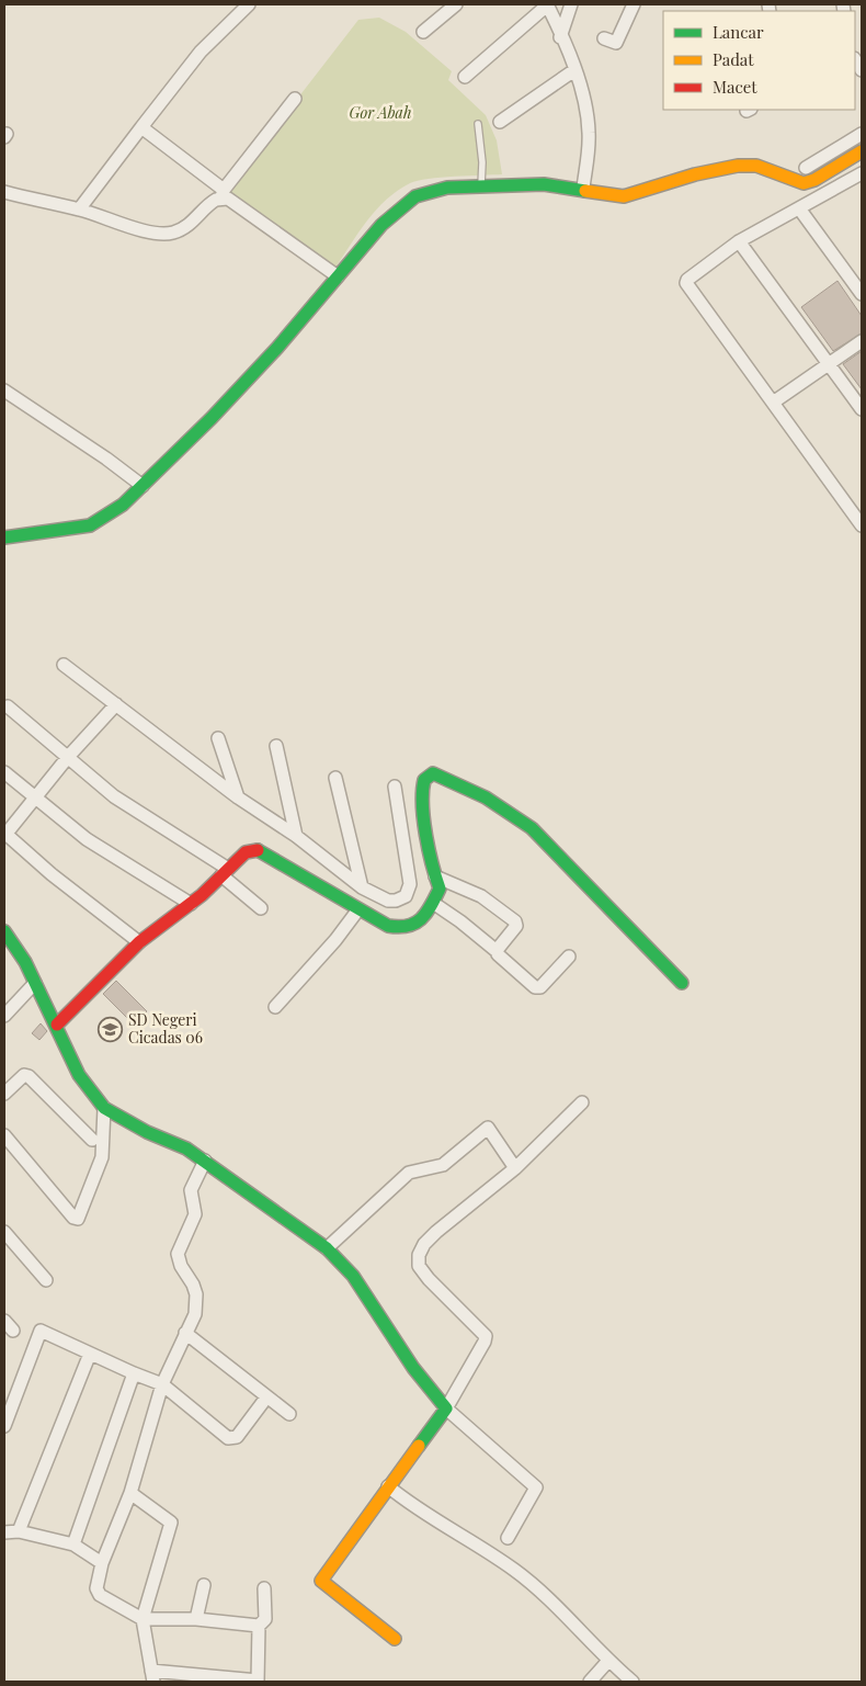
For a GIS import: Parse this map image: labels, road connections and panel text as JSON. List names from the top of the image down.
{
  "parks": ["Gor Abah"],
  "places": {
    "school or university": ["SD Negeri Cicadas 06"]
  },
  "legend": ["Lancar", "Padat", "Macet"]
}
